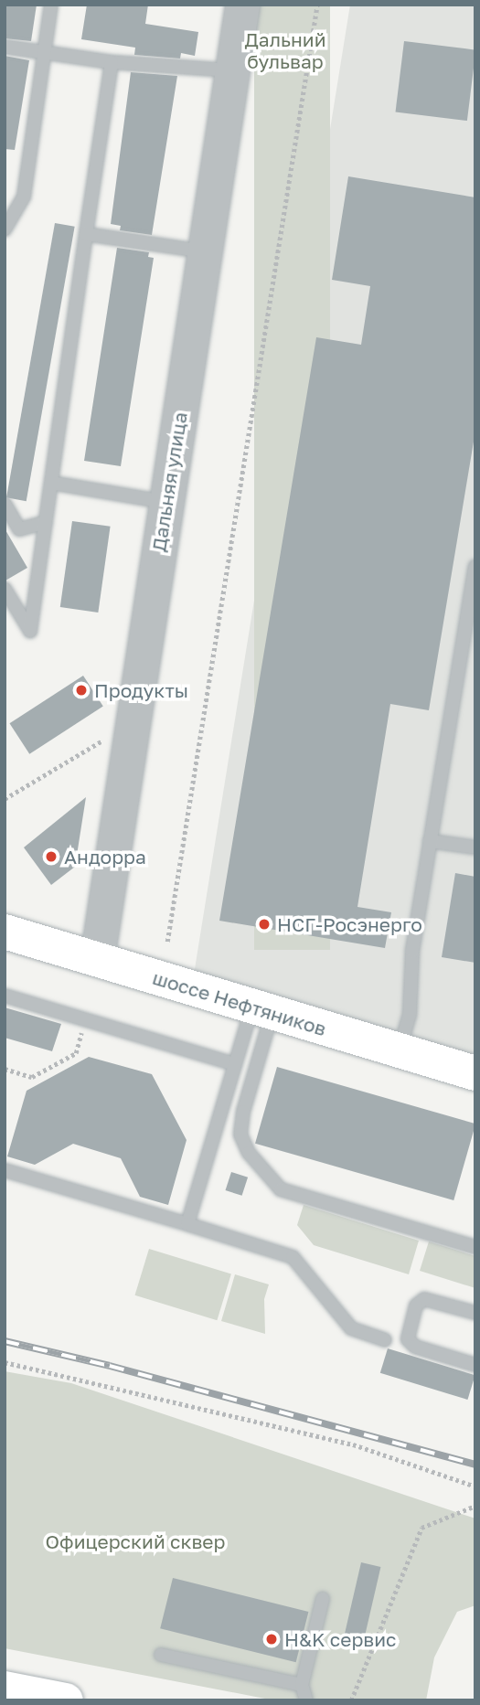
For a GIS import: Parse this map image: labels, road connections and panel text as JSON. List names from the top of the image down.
{
  "streets": {
    "main road": ["шоссе Нефтяников"],
    "street": ["Дальняя улица"]
  },
  "crossings": [
    ["Дальняя улица", "шоссе Нефтяников"]
  ],
  "parks": ["Дальний бульвар", "Офицерский сквер"],
  "places": [
    "Продукты",
    "Андорра",
    "НСГ-Росэнерго",
    "H&K сервис"
  ]
}
